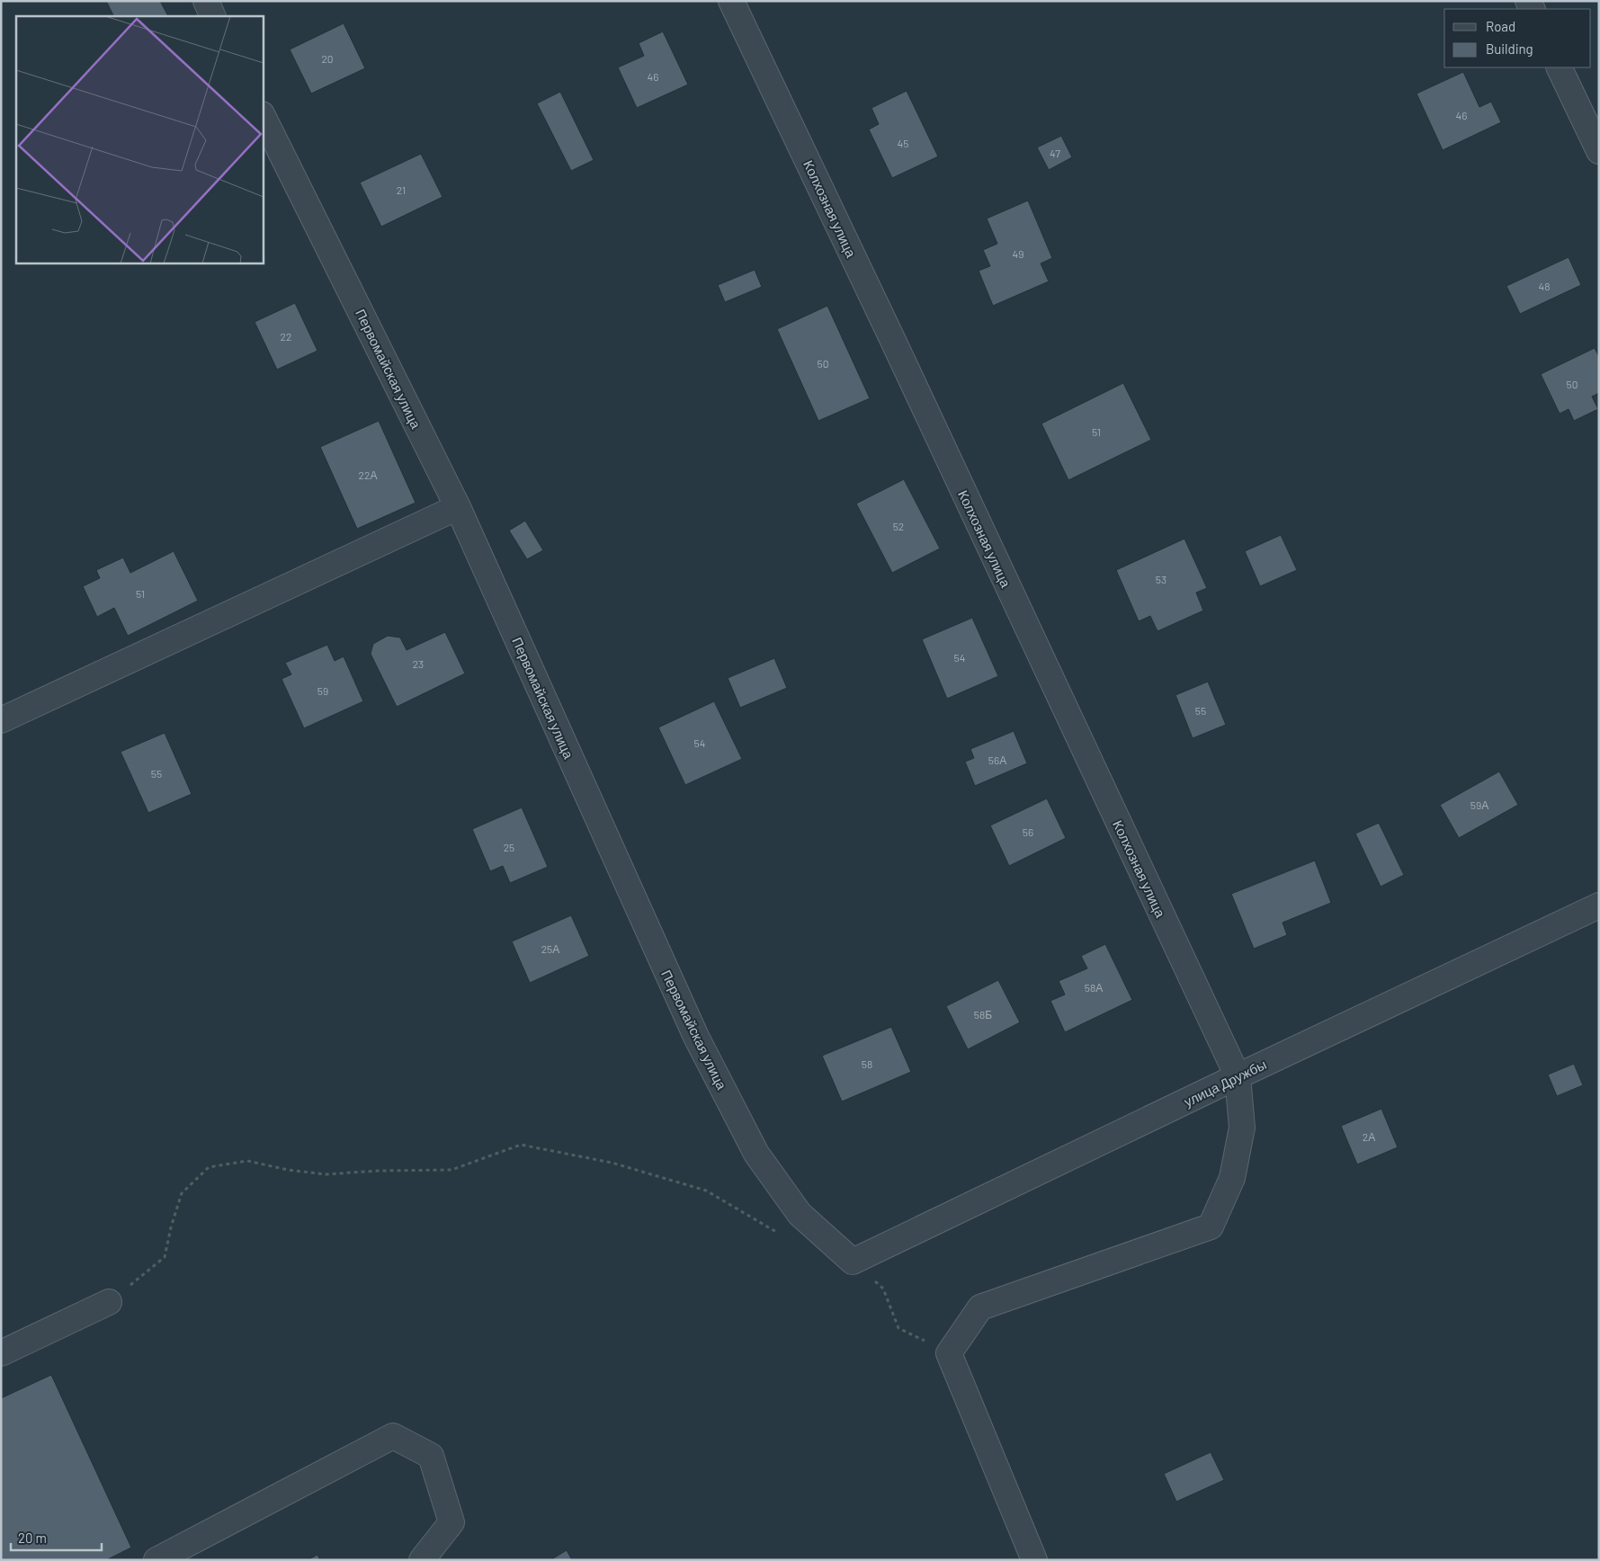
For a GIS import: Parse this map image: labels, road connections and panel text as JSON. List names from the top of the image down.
{
  "streets": {
    "street": ["Колхозная улица", "Первомайская улица", "улица Дружбы"]
  },
  "crossings": [
    ["Колхозная улица", "улица Дружбы"],
    ["Первомайская улица", "улица Дружбы"]
  ],
  "house_numbers": [
    "20",
    "46",
    "46",
    "45",
    "47",
    "21",
    "49",
    "48",
    "22",
    "50",
    "50",
    "51",
    "22А",
    "52",
    "53",
    "51",
    "54",
    "23",
    "59",
    "55",
    "54",
    "56А",
    "55",
    "59А",
    "56",
    "25",
    "25А",
    "58А",
    "58Б",
    "58",
    "2А"
  ],
  "legend": ["Road", "Building"],
  "scale_bar": "20 m"
}
